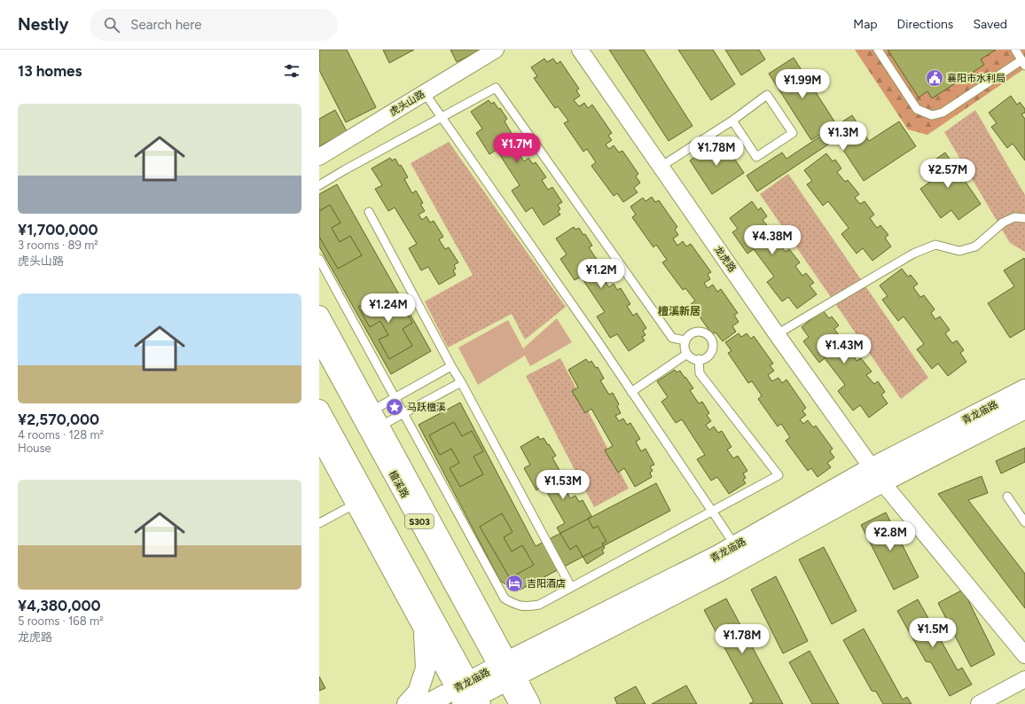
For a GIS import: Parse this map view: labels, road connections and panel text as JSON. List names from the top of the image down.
{
  "streets": {
    "street": [
      "虎头山路",
      "龙虎路",
      "青龙庙路",
      "檀溪路",
      "S303"
    ]
  },
  "crossings": [
    ["龙虎路", "青龙庙路"],
    ["青龙庙路", "檀溪路"]
  ],
  "districts": ["檀溪新居"],
  "places": {
    "public building": ["襄阳市水利局"],
    "place": ["马跃檀溪"],
    "hotel": ["吉阳酒店"]
  },
  "page": {
    "header": "Nestly",
    "search": "Search here",
    "nav": ["Map", "Directions", "Saved"],
    "heading": "13 homes",
    "price": [
      "¥1.99M",
      "¥1.3M",
      "¥1.7M",
      "¥1.78M",
      "¥2.57M",
      "¥4.38M",
      "¥1.2M",
      "¥1.24M",
      "¥1.43M",
      "¥1.53M",
      "¥2.8M",
      "¥1.5M",
      "¥1.78M"
    ],
    "list": [
      {
        "name": "¥1,700,000",
        "note": "3 rooms · 89 m² · 虎头山路"
      },
      {
        "name": "¥2,570,000",
        "note": "4 rooms · 128 m² · House"
      },
      {
        "name": "¥4,380,000",
        "note": "5 rooms · 168 m² · 龙虎路"
      }
    ]
  }
}
